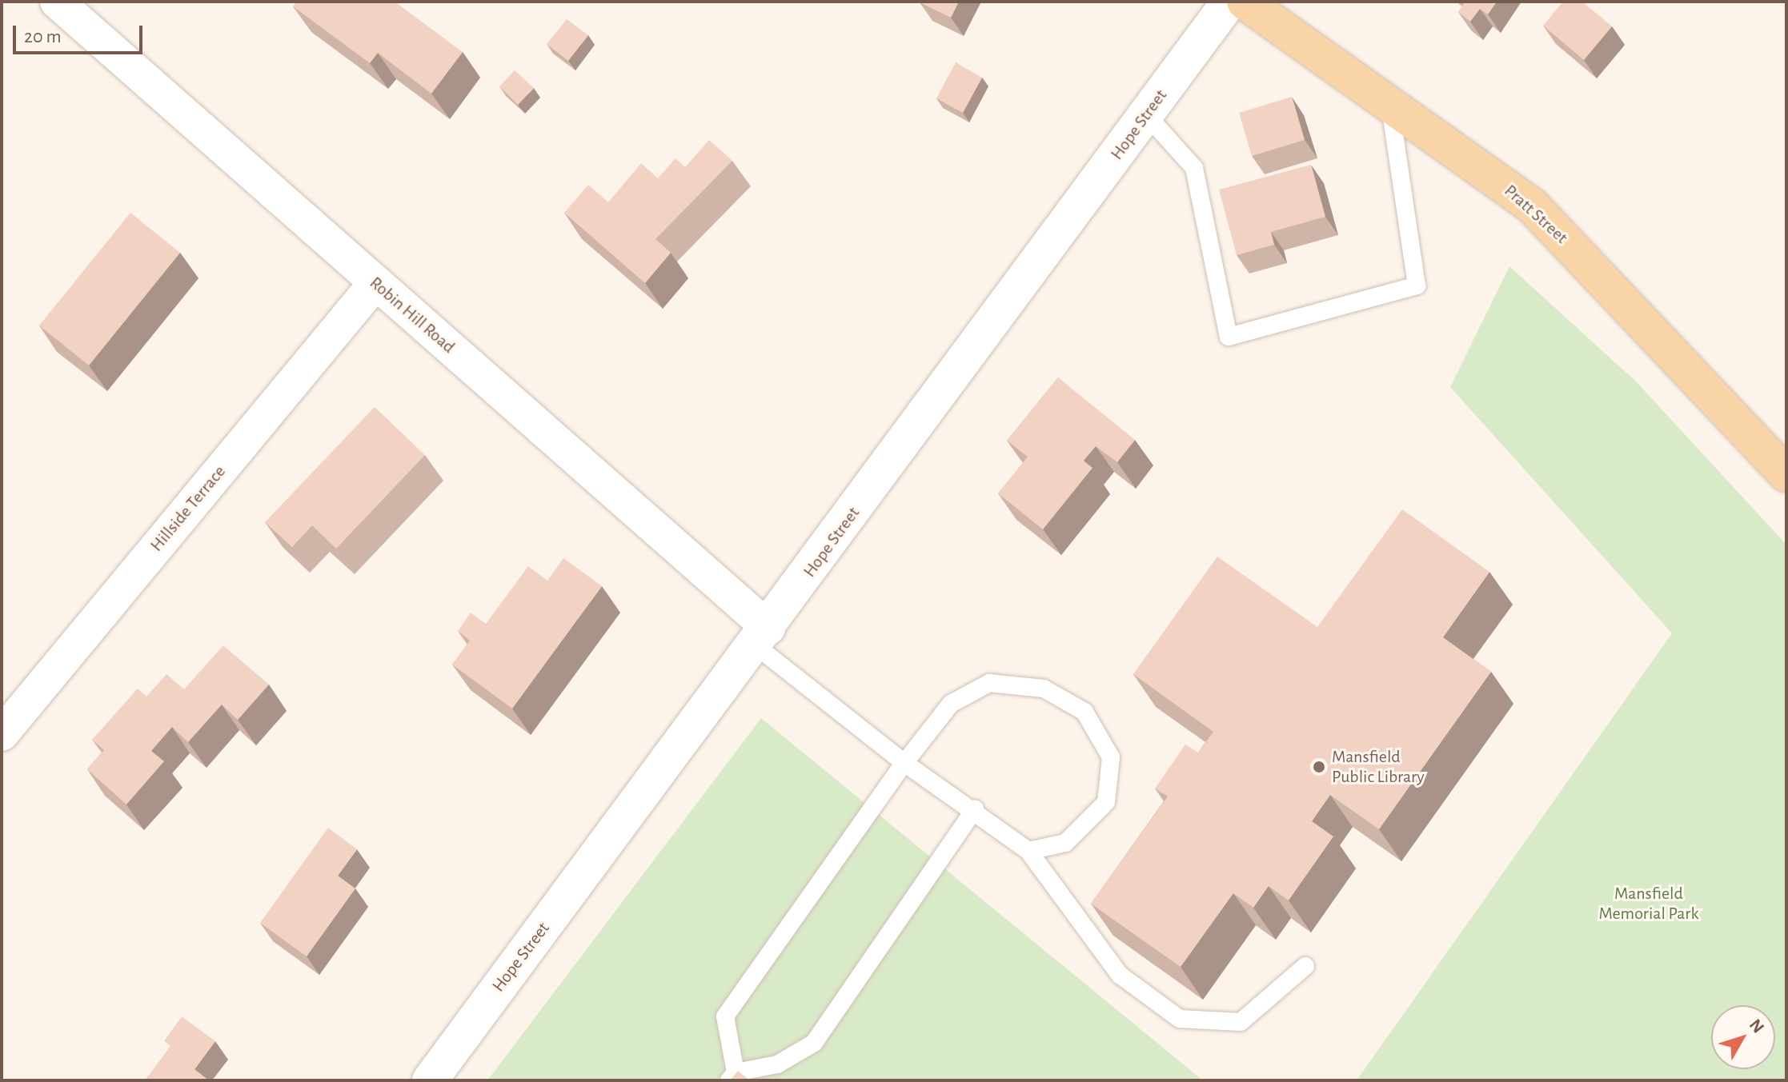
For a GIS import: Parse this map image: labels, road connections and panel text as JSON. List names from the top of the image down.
{
  "streets": {
    "main road": ["Hope Street", "Pratt Street"],
    "street": ["Robin Hill Road", "Hillside Terrace"]
  },
  "crossings": [
    ["Hope Street", "Robin Hill Road"],
    ["Robin Hill Road", "Hillside Terrace"]
  ],
  "parks": ["Mansfield Memorial Park"],
  "places": ["Mansfield Public Library"],
  "scale_bar": "20 m",
  "north": "top right"
}
